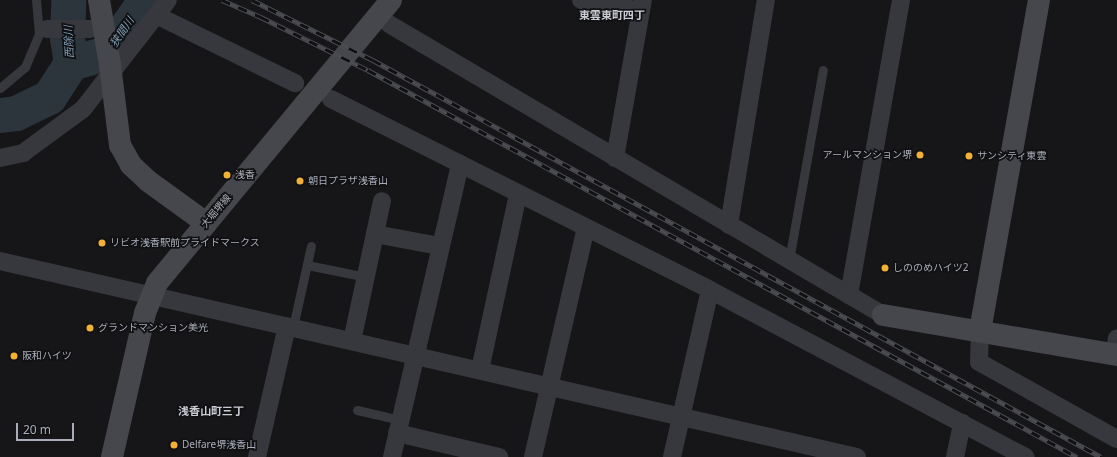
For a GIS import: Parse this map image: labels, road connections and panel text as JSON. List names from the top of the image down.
{
  "streets": {
    "street": ["大堀堺線"]
  },
  "districts": ["東雲東町四丁", "浅香山町三丁"],
  "water": ["狭間川", "西除川"],
  "places": [
    "アールマンション堺",
    "サンシティ東雲",
    "浅香",
    "朝日プラザ浅香山",
    "リビオ浅香駅前プライドマークス",
    "しののめハイツ2",
    "グランドマンション美光",
    "阪和ハイツ",
    "Delfare堺浅香山"
  ],
  "scale_bar": "20 m"
}
